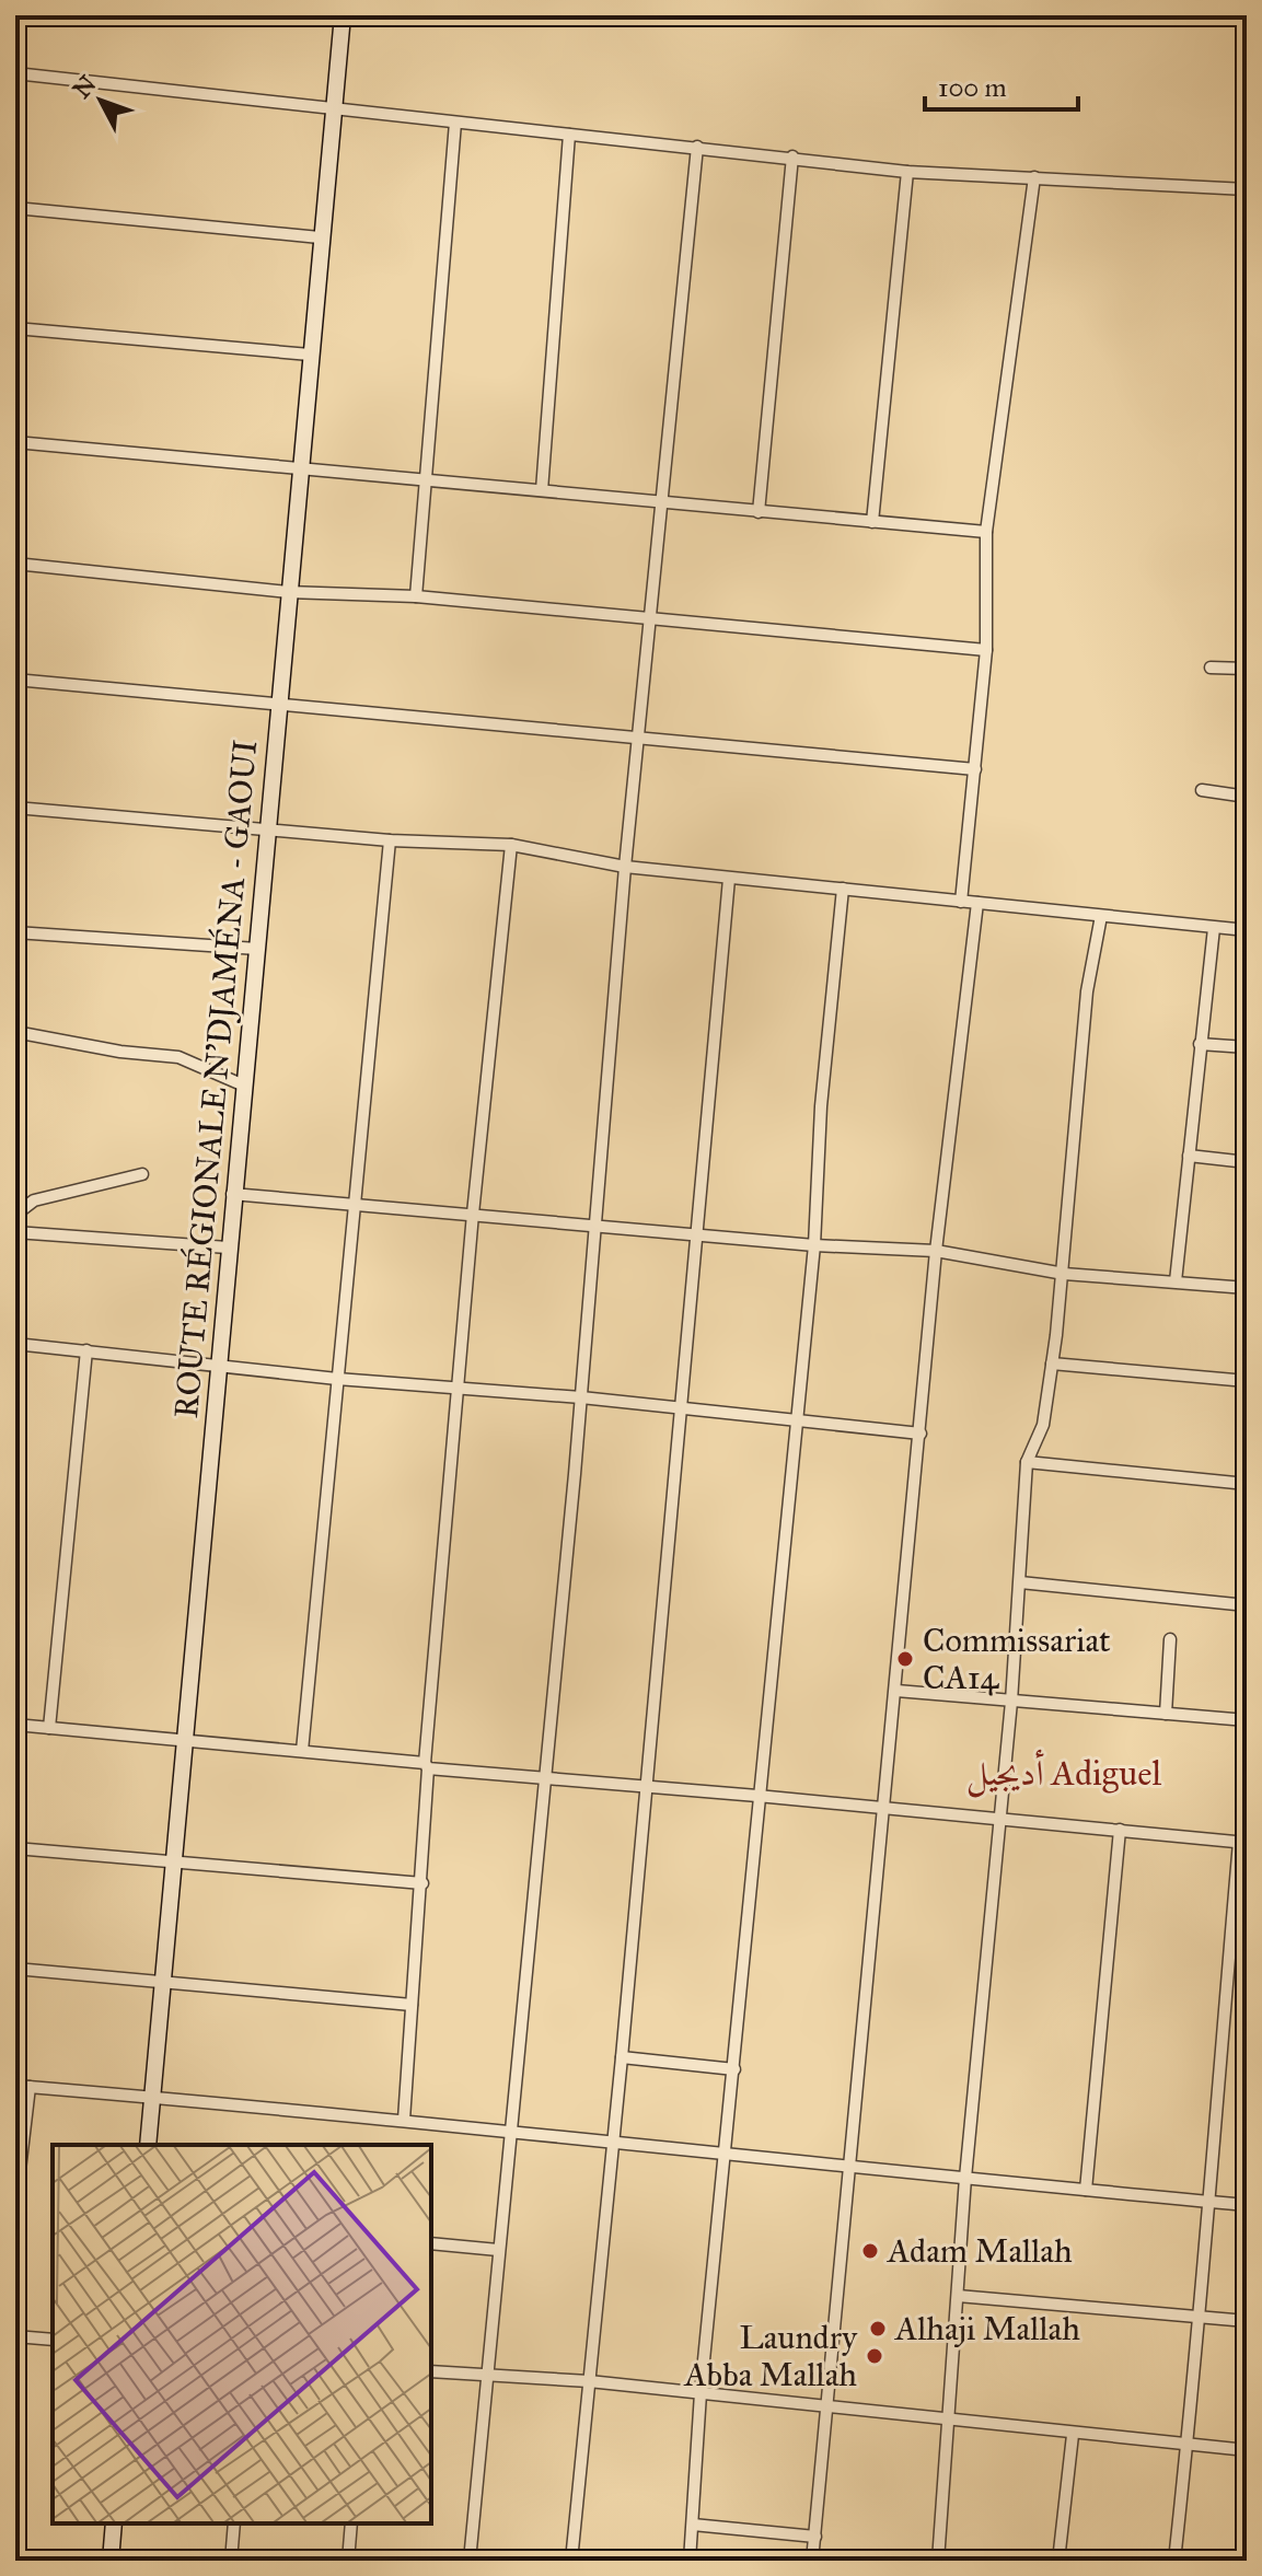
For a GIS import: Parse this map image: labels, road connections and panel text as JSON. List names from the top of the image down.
{
  "streets": {
    "street": ["ROUTE RÉGIONALE N'DJAMÉNA - GAOUI"]
  },
  "districts": ["أديجيل Adiguel"],
  "places": [
    "Commissariat CA14",
    "Adam Mallah",
    "Alhaji Mallah",
    "Laundry Abba Mallah"
  ],
  "scale_bar": "100 m",
  "north": "top left"
}
